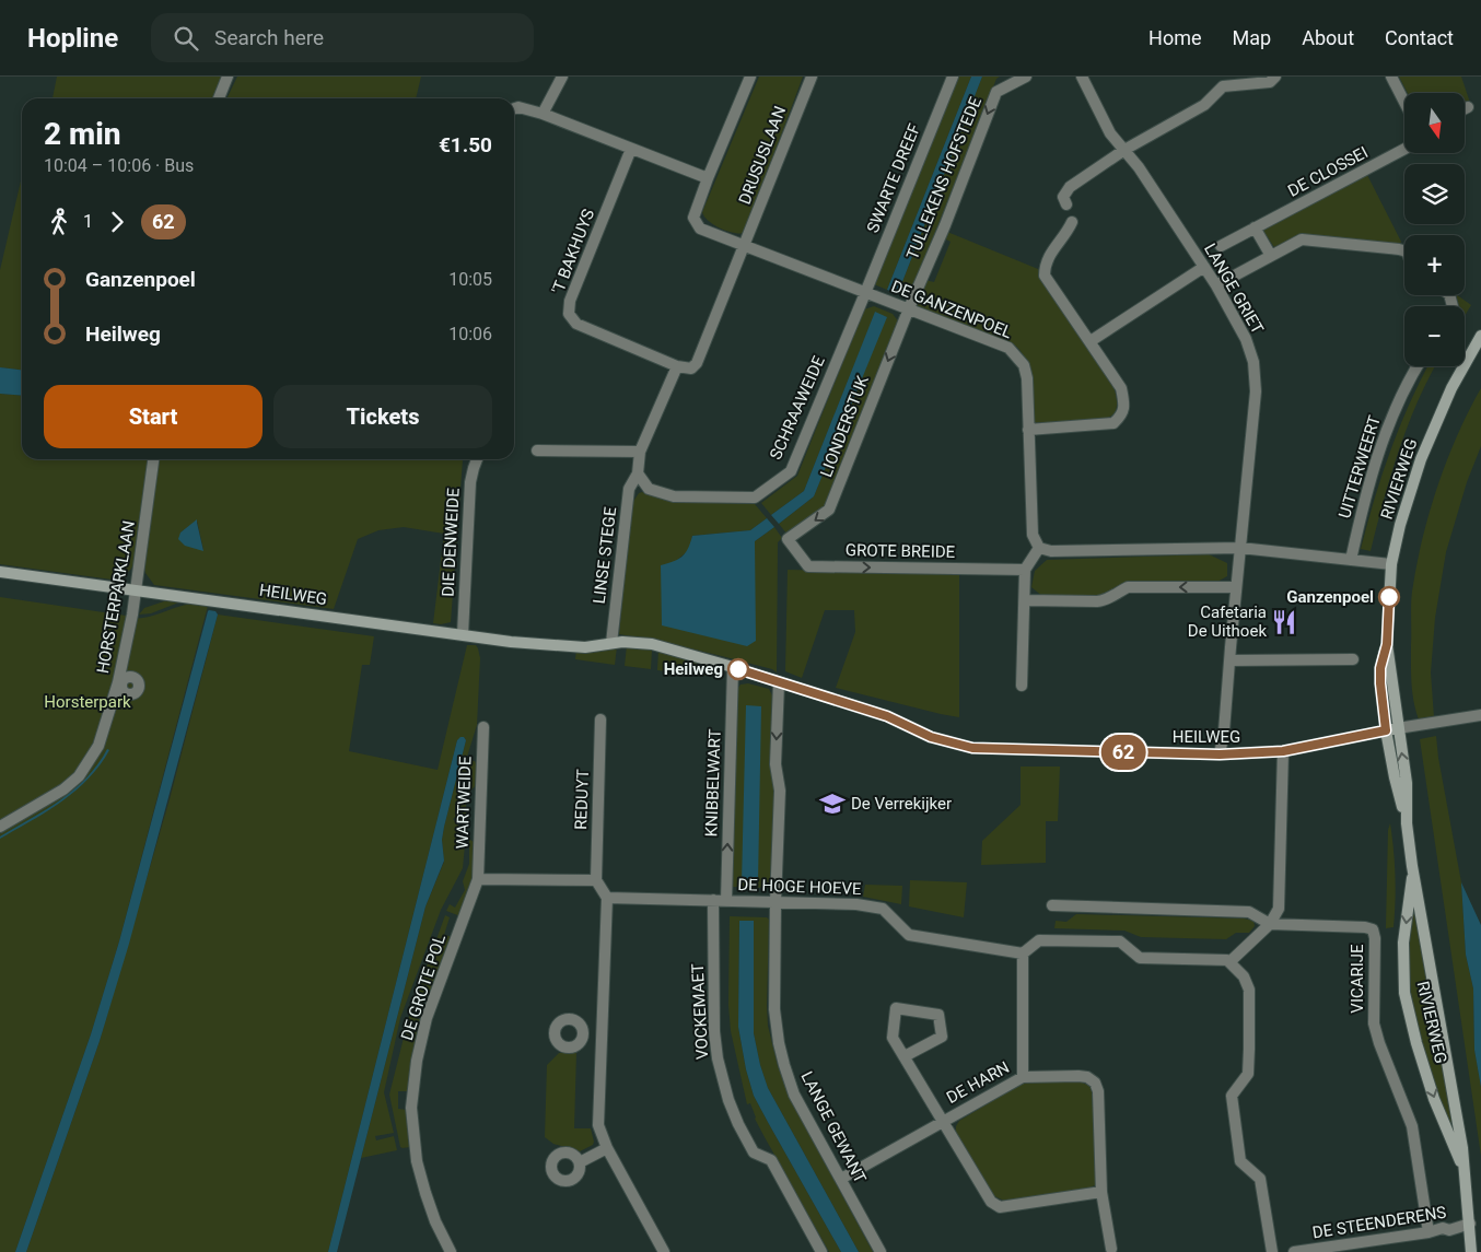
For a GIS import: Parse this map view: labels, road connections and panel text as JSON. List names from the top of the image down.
{
  "streets": {
    "street": [
      "DRUSUSLAAN",
      "DE CLOSSEI",
      "SWARTE DREEF",
      "TULLEKENS HOFSTEDE",
      "'T BAKHUYS",
      "LANGE GRIET",
      "DE GANZENPOEL",
      "SCHRAAWEIDE",
      "LIONDERSTUK",
      "UITTERWEERT",
      "RIVIERWEG",
      "DIE DENWEIDE",
      "GROTE BREIDE",
      "LINSE STEGE",
      "HEILWEG",
      "HORSTERPARKLAAN",
      "KNIBBELWART",
      "REDUYT",
      "WARTWEIDE",
      "DE HOGE HOEVE",
      "VICARIJE",
      "DE GROTE POL",
      "VOCKEMAET",
      "DE HARN",
      "LANGE GEWANT",
      "DE STEENDERENS"
    ]
  },
  "crossings": [
    ["DRUSUSLAAN", "DE GANZENPOEL"],
    ["SWARTE DREEF", "DE GANZENPOEL"],
    ["SWARTE DREEF", "SCHRAAWEIDE"],
    ["TULLEKENS HOFSTEDE", "DE GANZENPOEL"],
    ["TULLEKENS HOFSTEDE", "LIONDERSTUK"],
    ["LANGE GRIET", "HEILWEG"],
    ["DE GANZENPOEL", "SCHRAAWEIDE"],
    ["DE GANZENPOEL", "LIONDERSTUK"],
    ["SCHRAAWEIDE", "LINSE STEGE"],
    ["LIONDERSTUK", "GROTE BREIDE"],
    ["RIVIERWEG", "HEILWEG"],
    ["RIVIERWEG", "DE STEENDERENS"],
    ["DIE DENWEIDE", "HEILWEG"],
    ["LINSE STEGE", "HEILWEG"],
    ["HEILWEG", "HORSTERPARKLAAN"],
    ["HEILWEG", "KNIBBELWART"],
    ["HEILWEG", "LANGE GEWANT"],
    ["KNIBBELWART", "DE HOGE HOEVE"],
    ["WARTWEIDE", "DE GROTE POL"],
    ["DE HOGE HOEVE", "VOCKEMAET"],
    ["DE HOGE HOEVE", "DE HARN"],
    ["DE HOGE HOEVE", "LANGE GEWANT"],
    ["VICARIJE", "DE STEENDERENS"],
    ["DE HARN", "LANGE GEWANT"]
  ],
  "one_way": [
    "TULLEKENS HOFSTEDE",
    "LIONDERSTUK",
    "GROTE BREIDE",
    "KNIBBELWART",
    "LANGE GEWANT"
  ],
  "parks": ["Horsterpark"],
  "places": {
    "other": ["Ganzenpoel", "Heilweg"],
    "restaurant": ["Cafetaria De Uithoek"],
    "school or university": ["De Verrekijker"]
  },
  "lines": ["bus line 62"],
  "north": "bottom",
  "page": {
    "header": "Hopline",
    "search": "Search here",
    "nav": [
      "Home",
      "Map",
      "About",
      "Contact"
    ],
    "on_map": "62",
    "map_buttons": ["+", "−"],
    "heading": ["2 min", "10:04 – 10:06 · Bus", "€1.50"],
    "legs": ["1", "62"],
    "list": [
      {
        "name": "Ganzenpoel",
        "value": "10:05"
      },
      {
        "name": "Heilweg",
        "value": "10:06"
      }
    ],
    "buttons": ["Start", "Tickets"]
  }
}
